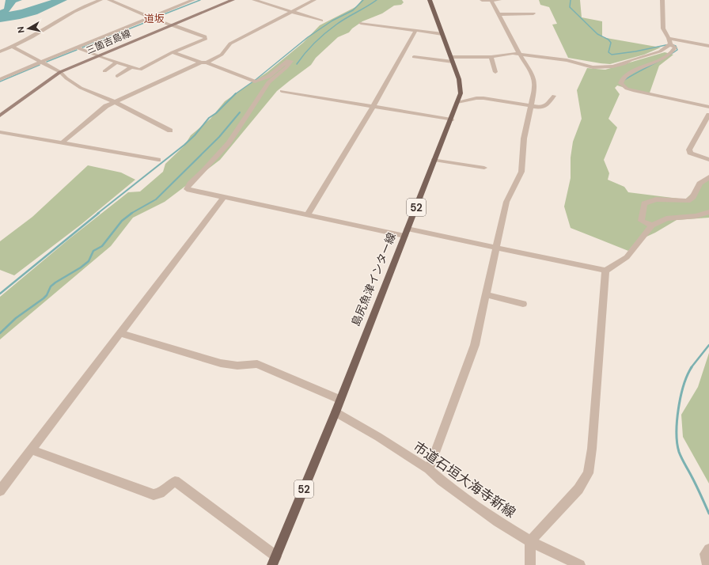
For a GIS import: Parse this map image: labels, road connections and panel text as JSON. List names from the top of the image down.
{
  "streets": {
    "main road": ["三箇吉島線", "52", "島尻魚津インター線"],
    "street": ["市道石垣大海寺新線"]
  },
  "crossings": [
    ["島尻魚津インター線", "市道石垣大海寺新線"]
  ],
  "districts": ["道坂"],
  "north": "left"
}
